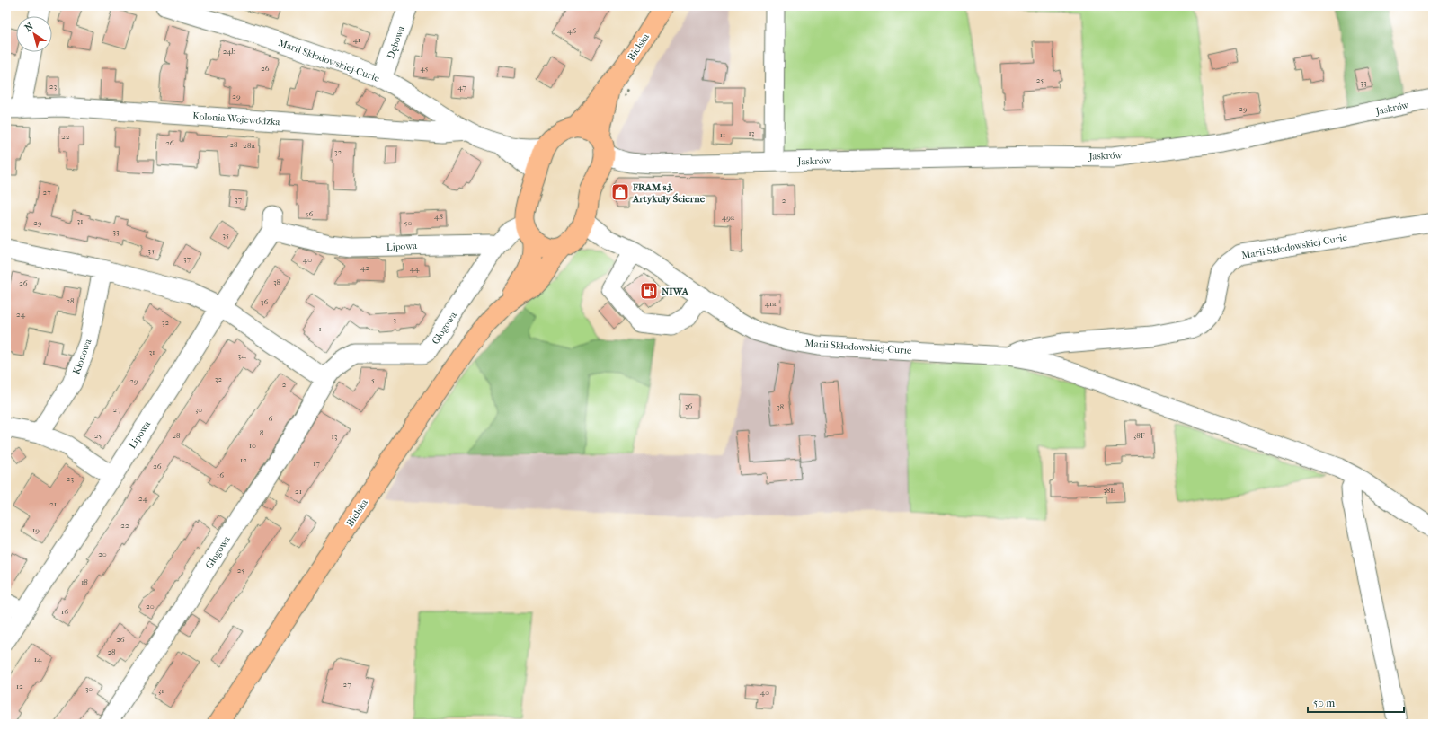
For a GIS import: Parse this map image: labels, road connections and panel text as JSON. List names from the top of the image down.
{
  "streets": {
    "main road": ["Bielska"],
    "street": [
      "Dębowa",
      "Marii Skłodowskiej-Curie",
      "Jaskrów",
      "Kolonia Wojewódzka",
      "Lipowa",
      "Głogowa",
      "Klonowa"
    ]
  },
  "crossings": [
    ["Dębowa", "Marii Skłodowskiej-Curie"],
    ["Bielska", "Marii Skłodowskiej-Curie"],
    ["Bielska", "Jaskrów"],
    ["Marii Skłodowskiej-Curie", "Kolonia Wojewódzka"],
    ["Lipowa", "Głogowa"]
  ],
  "places": {
    "shop": ["FRAM s.j. Artykuły Ścierne"],
    "fuel station": ["NIWA"]
  },
  "house_numbers": [
    "46",
    "41",
    "24b",
    "26",
    "45",
    "25",
    "33",
    "23",
    "47",
    "29",
    "29",
    "13",
    "11",
    "22",
    "26",
    "28",
    "28a",
    "32",
    "27",
    "37",
    "2",
    "56",
    "48",
    "49a",
    "31",
    "29",
    "50",
    "33",
    "35",
    "35",
    "37",
    "40",
    "42",
    "44",
    "38",
    "26",
    "28",
    "36",
    "41a",
    "24",
    "3",
    "32",
    "1",
    "31",
    "34",
    "32",
    "5",
    "29",
    "2",
    "36",
    "38",
    "27",
    "30",
    "6",
    "8",
    "25",
    "28",
    "38F",
    "13",
    "10",
    "12",
    "17",
    "26",
    "16",
    "23",
    "38E",
    "21",
    "24",
    "21",
    "22",
    "19",
    "20",
    "25",
    "18",
    "20",
    "16",
    "26",
    "28",
    "14",
    "27",
    "12",
    "30",
    "31",
    "40"
  ],
  "scale_bar": "50 m",
  "north": "top left"
}
